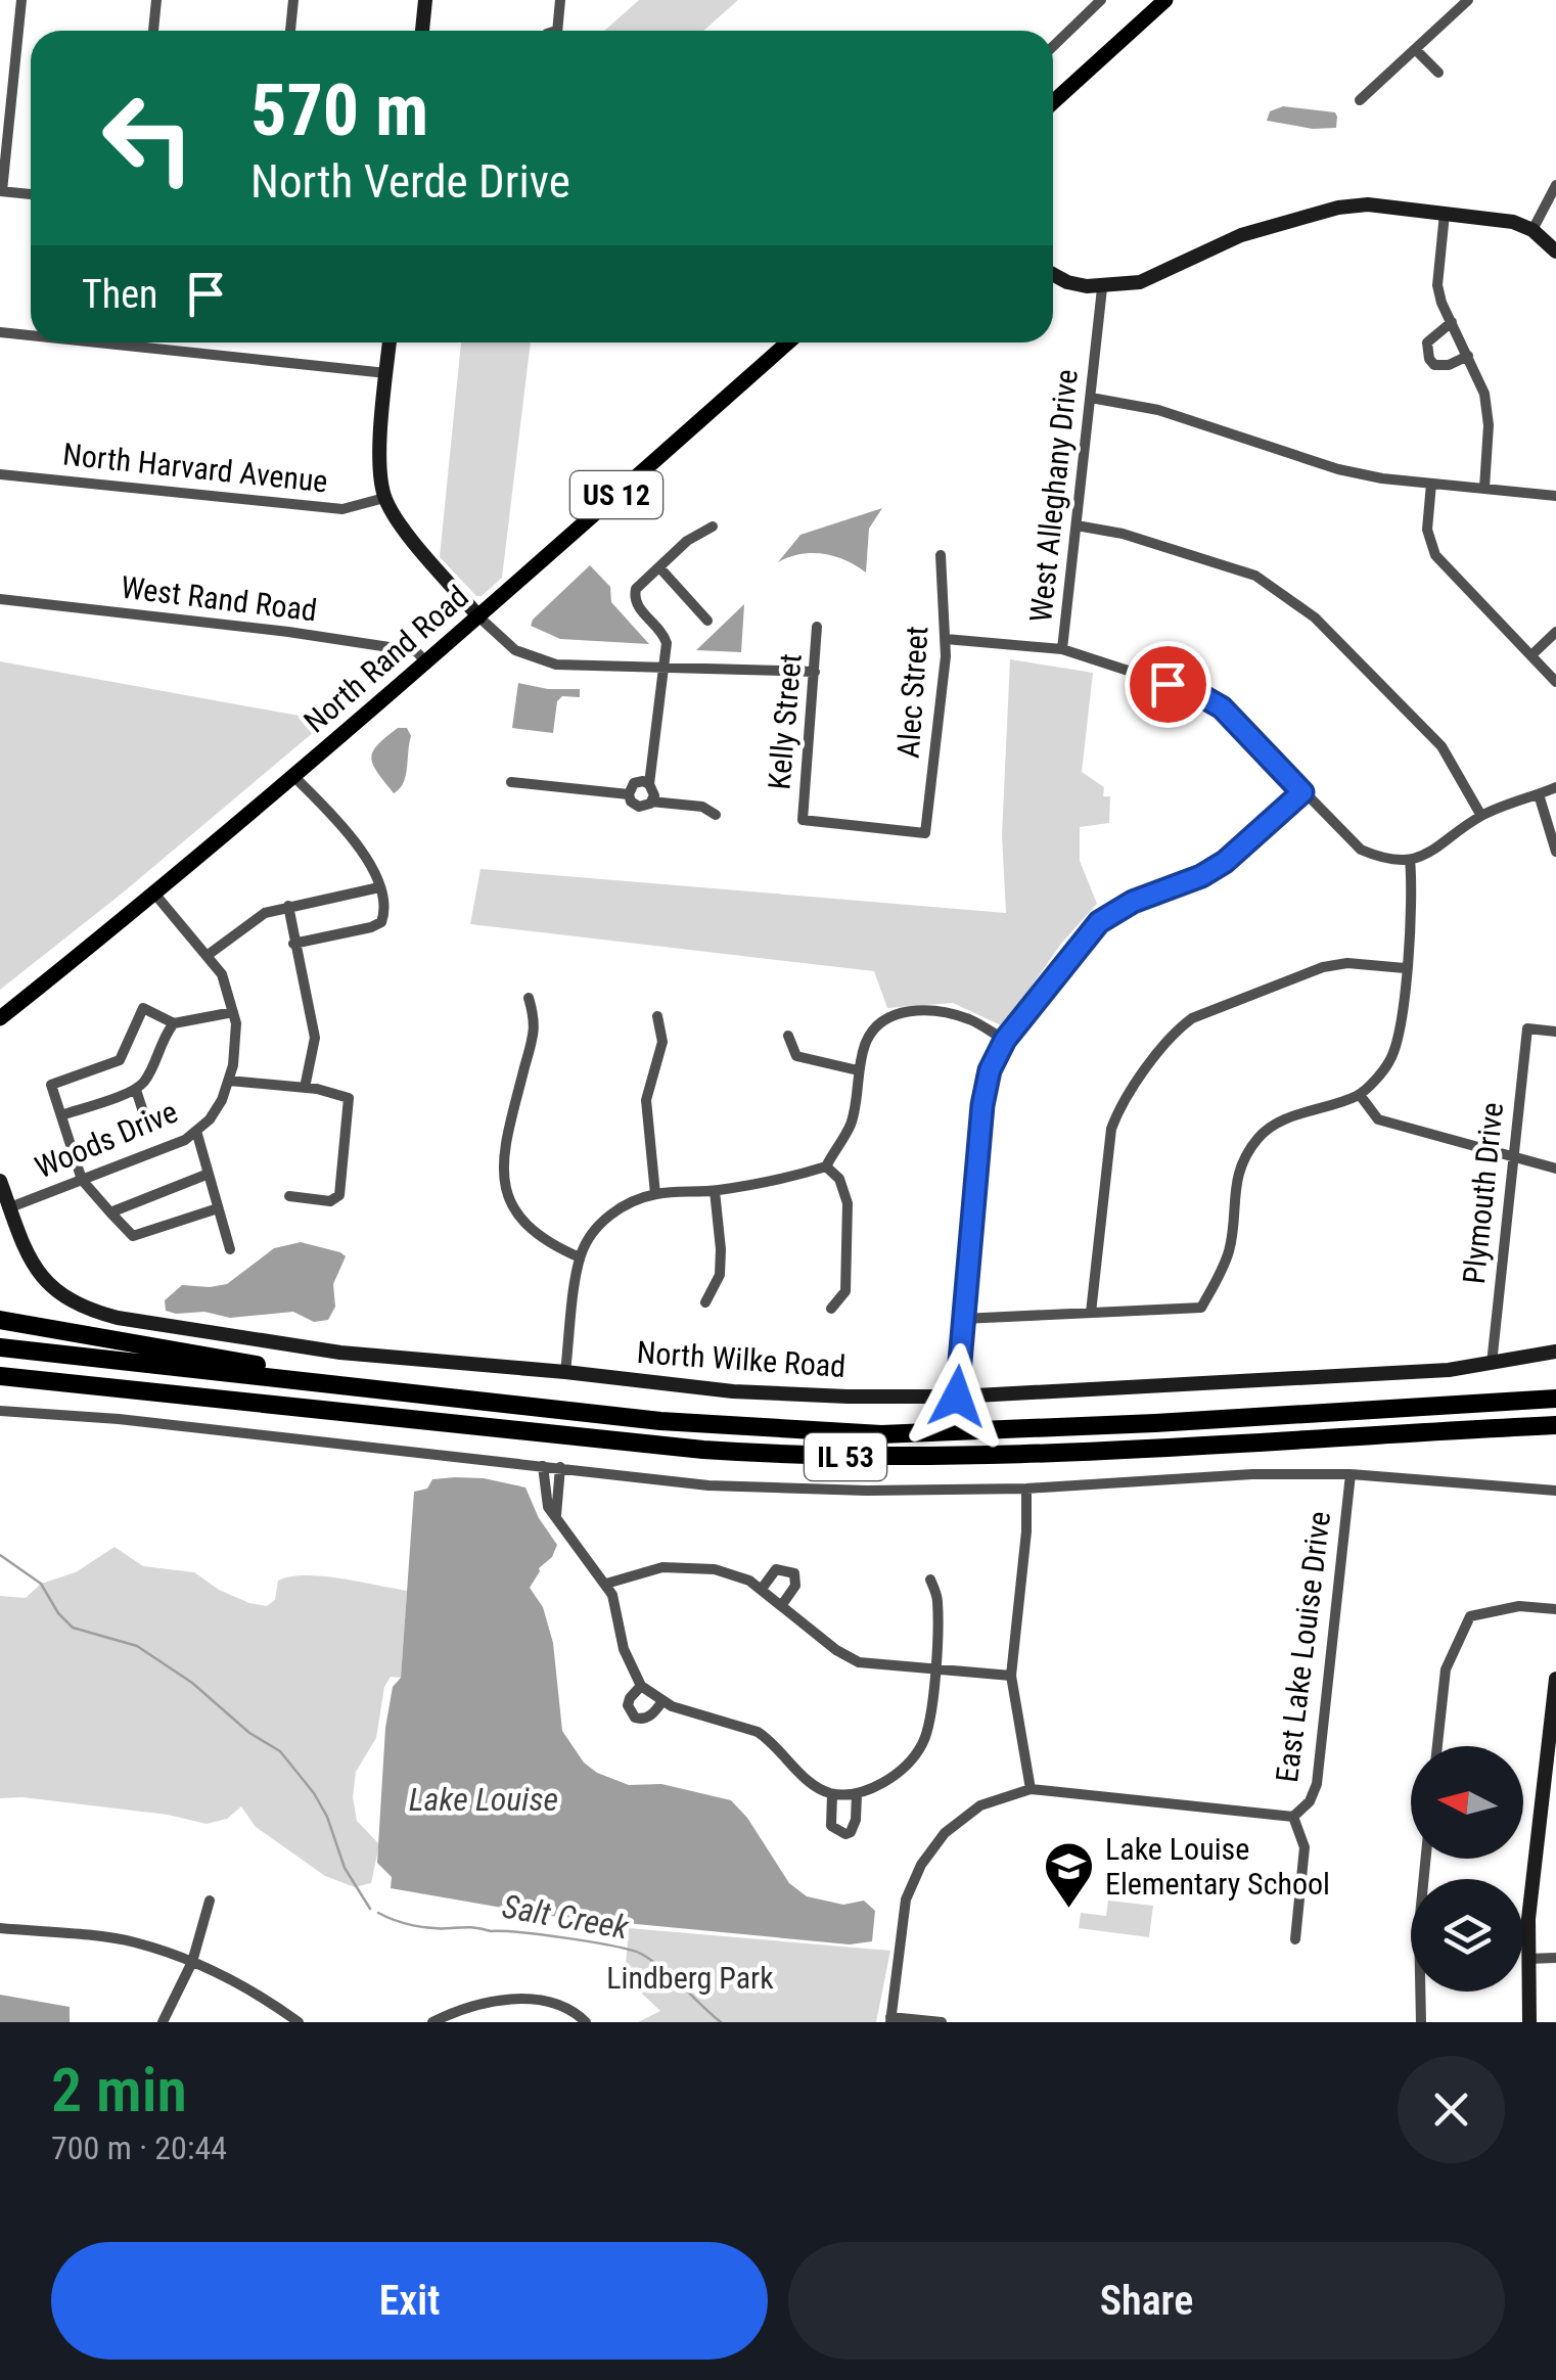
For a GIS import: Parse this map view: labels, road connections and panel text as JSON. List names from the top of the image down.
{
  "streets": {
    "highway": ["IL 53"],
    "main road": ["US 12", "North Rand Road"],
    "street": [
      "North Harvard Avenue",
      "West Alleghany Drive",
      "West Rand Road",
      "Alec Street",
      "Kelly Street",
      "Woods Drive",
      "Plymouth Drive",
      "North Wilke Road",
      "East Lake Louise Drive"
    ]
  },
  "crossings": [
    ["West Rand Road", "North Rand Road"],
    ["North Rand Road", "Woods Drive"],
    ["Alec Street", "Kelly Street"],
    ["Woods Drive", "North Wilke Road"],
    ["Plymouth Drive", "North Wilke Road"]
  ],
  "water": ["Lake Louise", "Salt Creek"],
  "parks": ["Lindberg Park"],
  "places": {
    "school or university": ["Lake Louise Elementary School"]
  },
  "north": "left",
  "page": {
    "turn": ["570 m", "North Verde Drive"],
    "then": "Then",
    "heading": ["2 min", "700 m · 20:44"],
    "buttons": ["Exit", "Share"]
  }
}
